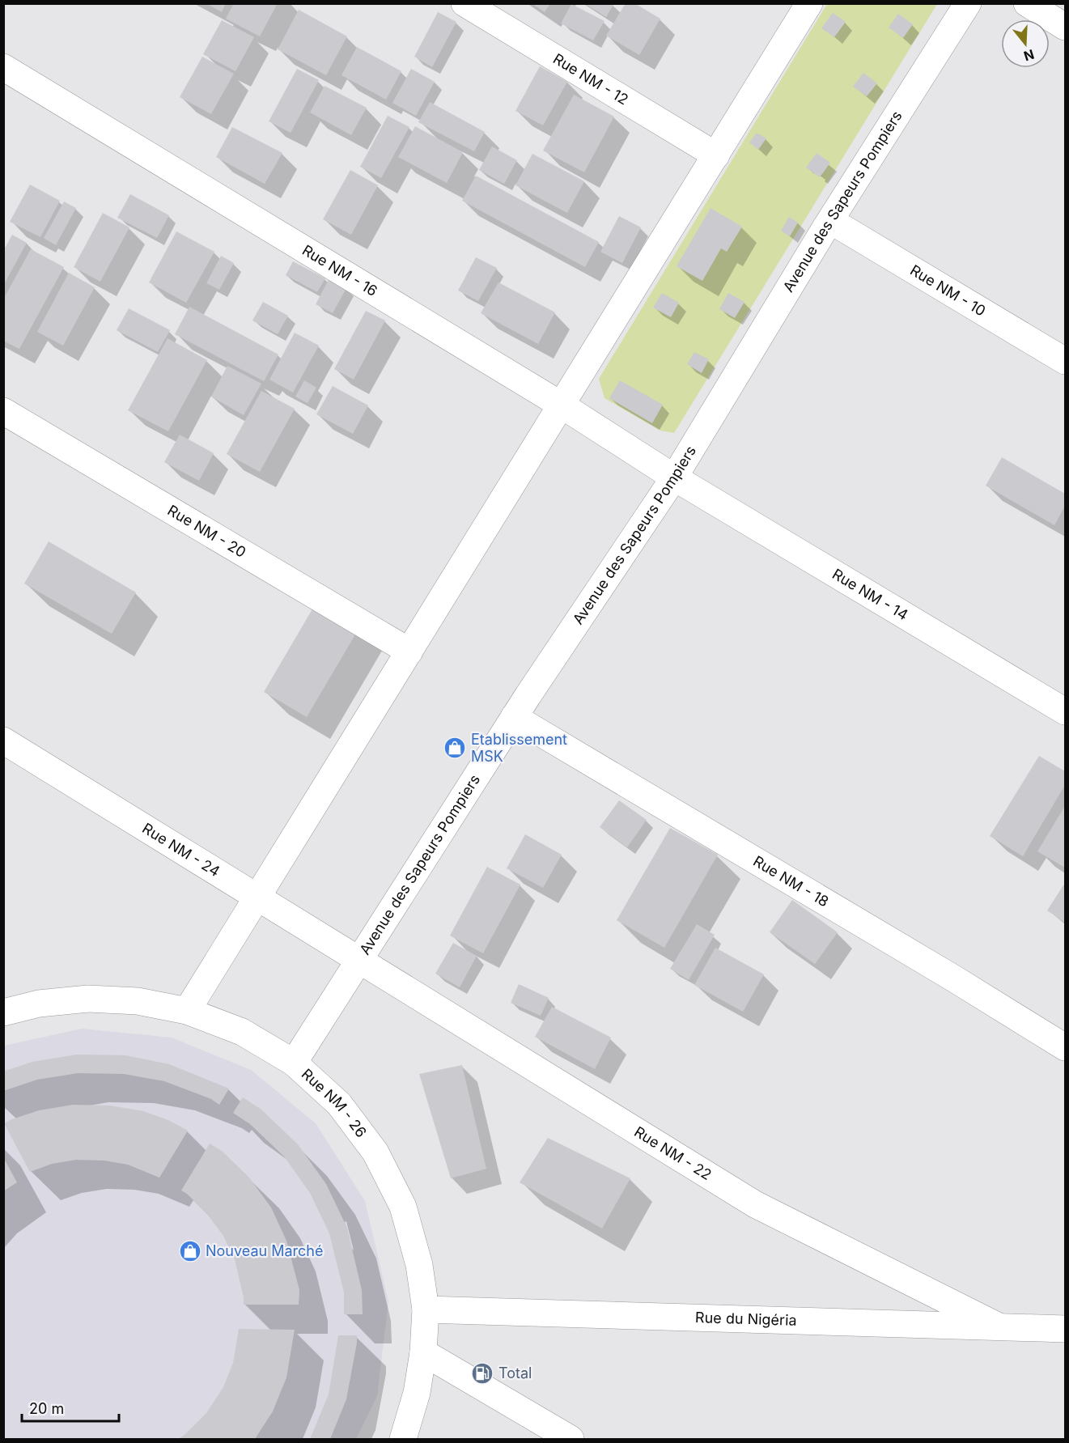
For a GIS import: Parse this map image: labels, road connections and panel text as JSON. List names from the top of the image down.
{
  "streets": {
    "street": [
      "Rue NM - 12",
      "Avenue des Sapeurs Pompiers",
      "Rue NM - 16",
      "Rue NM - 10",
      "Rue NM - 20",
      "Rue NM - 14",
      "Rue NM - 24",
      "Rue NM - 18",
      "Rue NM - 26",
      "Rue NM - 22",
      "Rue du Nigéria"
    ]
  },
  "crossings": [
    ["Avenue des Sapeurs Pompiers", "Rue NM - 16"],
    ["Avenue des Sapeurs Pompiers", "Rue NM - 10"],
    ["Avenue des Sapeurs Pompiers", "Rue NM - 14"],
    ["Avenue des Sapeurs Pompiers", "Rue NM - 24"],
    ["Avenue des Sapeurs Pompiers", "Rue NM - 18"],
    ["Avenue des Sapeurs Pompiers", "Rue NM - 26"],
    ["Avenue des Sapeurs Pompiers", "Rue NM - 22"],
    ["Rue NM - 16", "Rue NM - 14"],
    ["Rue NM - 24", "Rue NM - 22"],
    ["Rue NM - 26", "Rue du Nigéria"],
    ["Rue NM - 22", "Rue du Nigéria"]
  ],
  "places": {
    "shop": ["Etablissement MSK", "Nouveau Marché"],
    "fuel station": ["Total"]
  },
  "scale_bar": "20 m",
  "north": "bottom"
}
